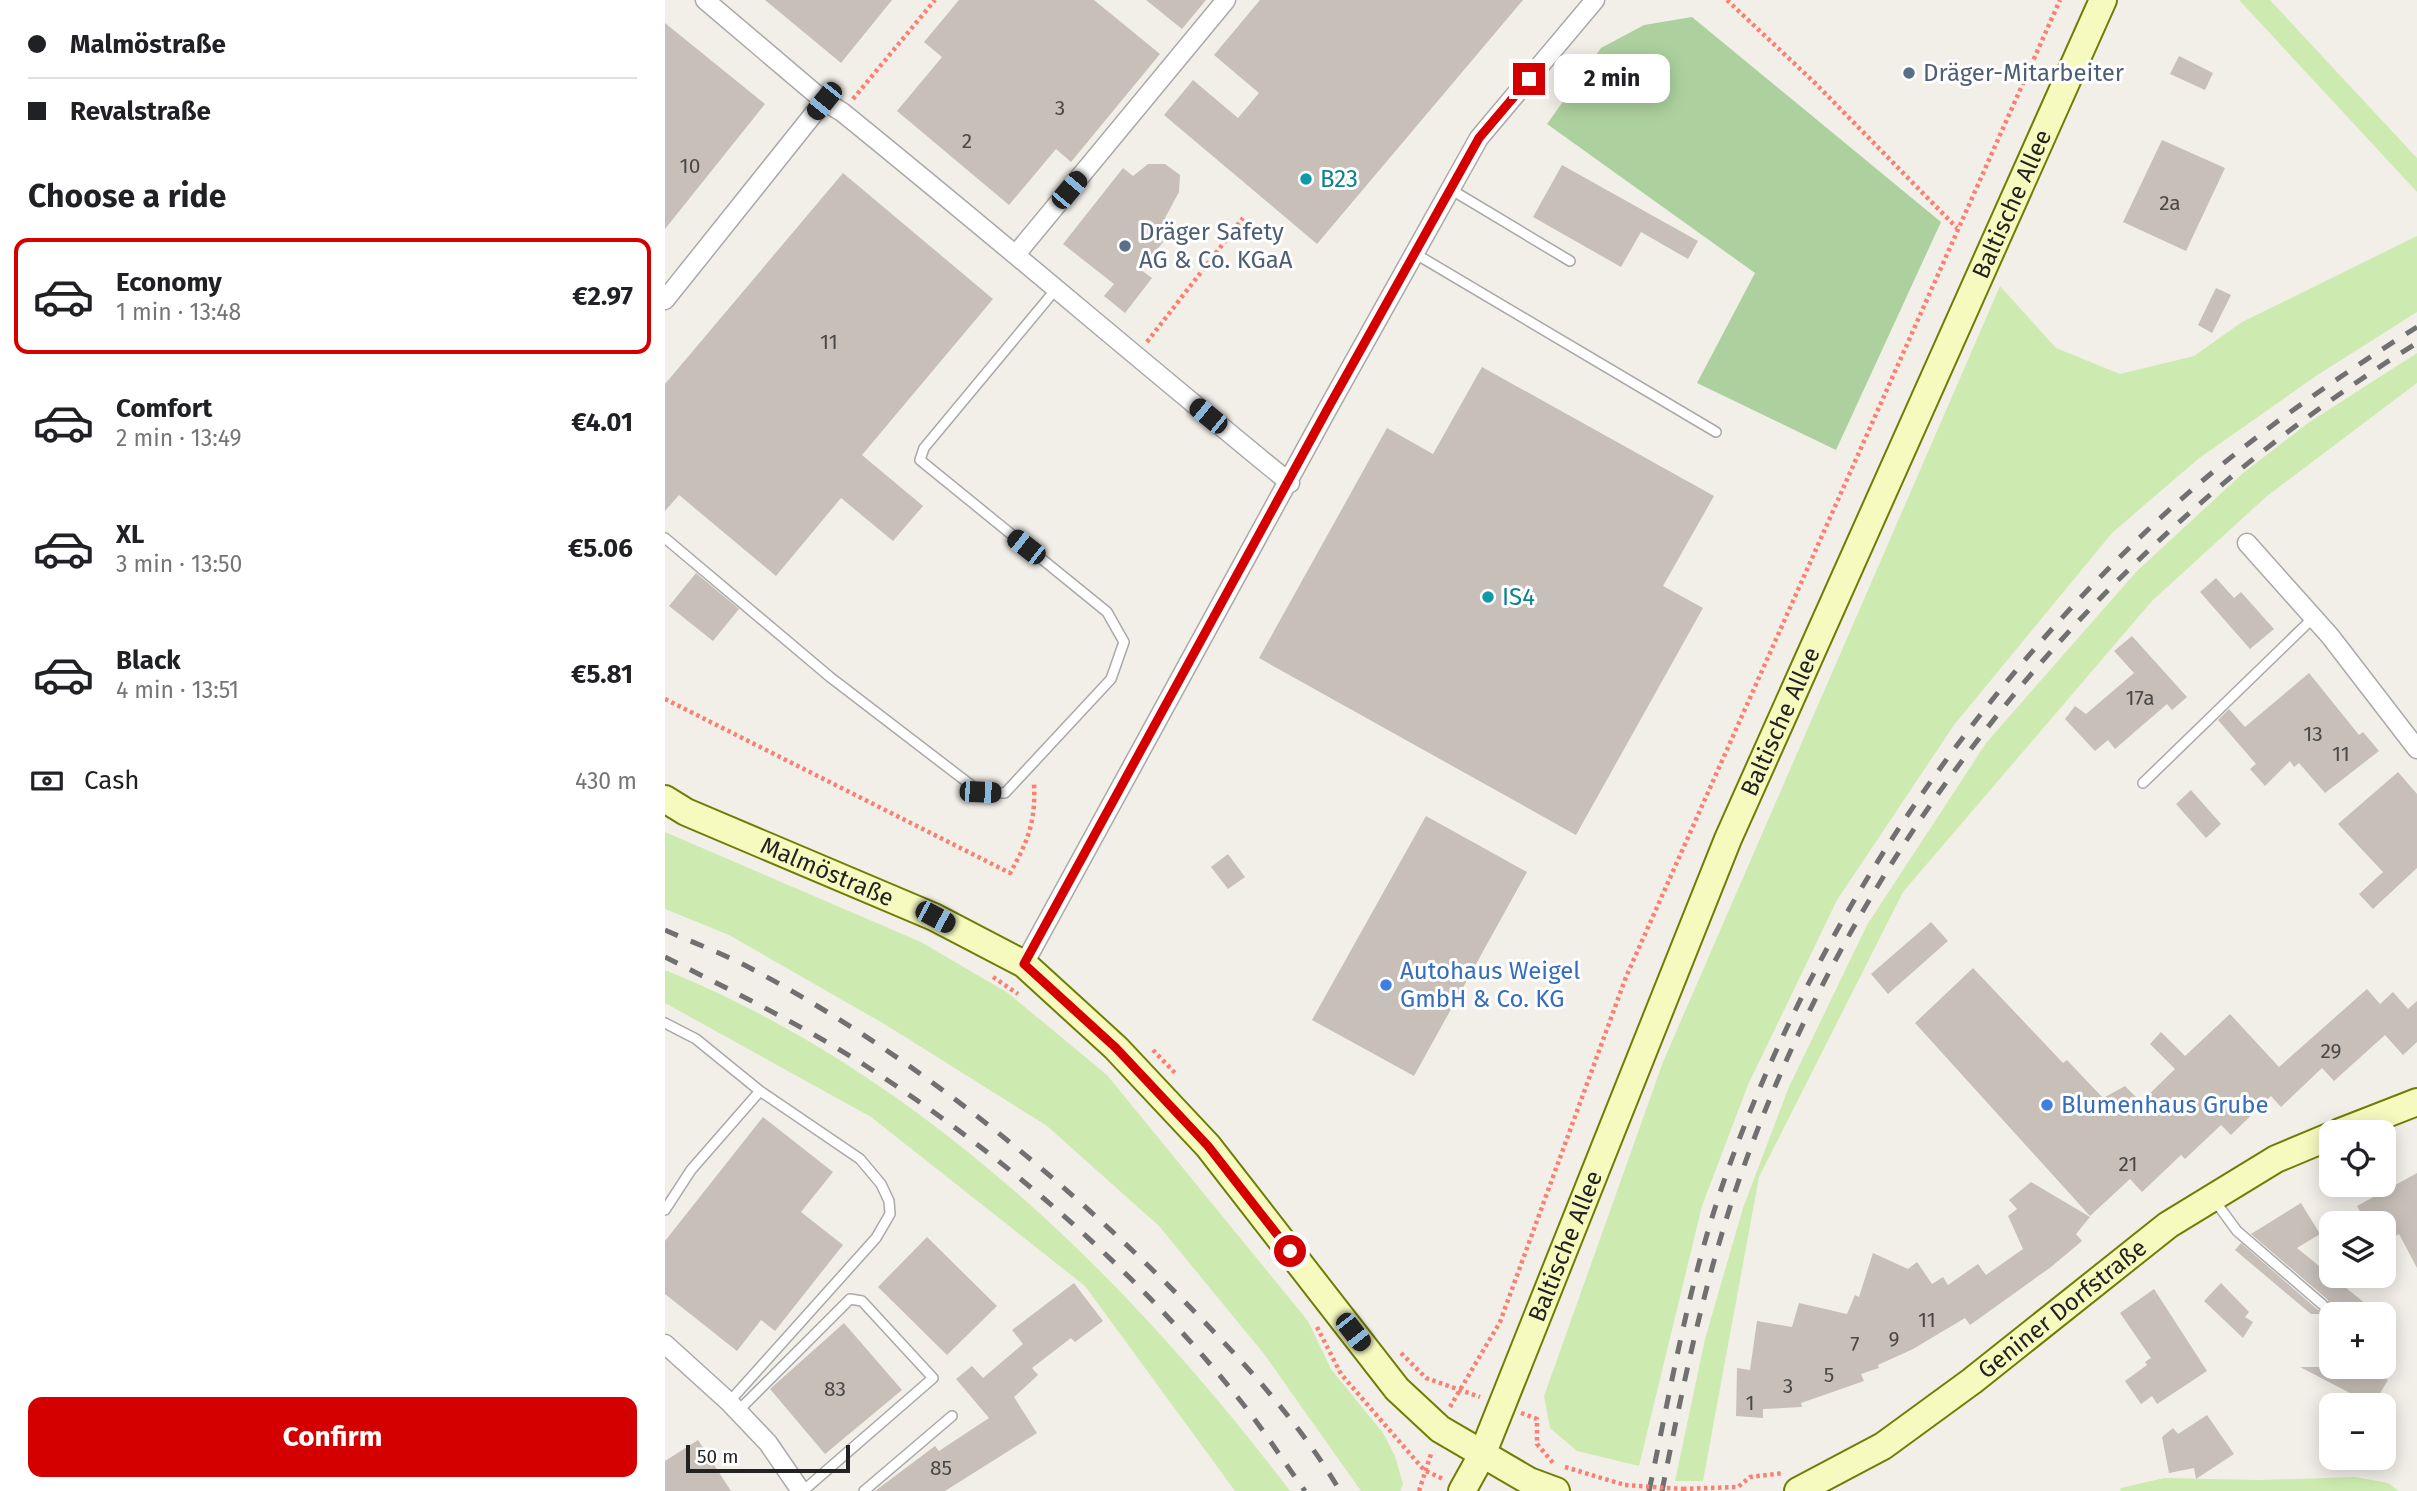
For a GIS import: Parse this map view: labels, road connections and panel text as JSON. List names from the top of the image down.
{
  "streets": {
    "main road": ["Baltische Allee", "Malmöstraße", "Geniner Dorfstraße"]
  },
  "crossings": [
    ["Baltische Allee", "Malmöstraße"]
  ],
  "places": [
    "Dräger-Mitarbeiter",
    "B23",
    "Dräger Safety AG & Co. KGaA",
    "IS4",
    "Autohaus Weigel GmbH & Co. KG",
    "Blumenhaus Grube"
  ],
  "house_numbers": [
    "3",
    "2",
    "10",
    "2a",
    "11",
    "17a",
    "13",
    "11",
    "29",
    "21",
    "11",
    "9",
    "7",
    "5",
    "3",
    "83",
    "1",
    "85"
  ],
  "scale_bar": "50 m",
  "page": {
    "banner": ["Malmöstraße", "Revalstraße"],
    "bubble": "2 min",
    "heading": "Choose a ride",
    "list": [
      {
        "name": "Economy",
        "note": "1 min · 13:48",
        "value": "€2.97"
      },
      {
        "name": "Comfort",
        "note": "2 min · 13:49",
        "value": "€4.01"
      },
      {
        "name": "XL",
        "note": "3 min · 13:50",
        "value": "€5.06"
      },
      {
        "name": "Black",
        "note": "4 min · 13:51",
        "value": "€5.81"
      }
    ],
    "pay": ["Cash", "430 m"],
    "map_buttons": ["+", "−"],
    "buttons": "Confirm",
    "scale": "50 m"
  }
}
